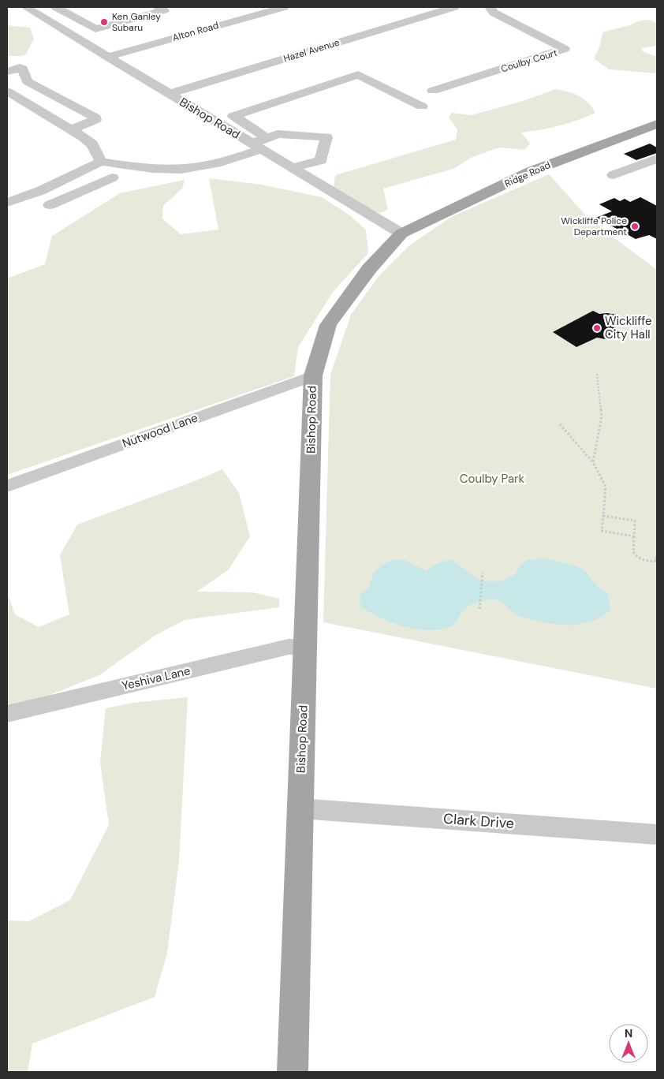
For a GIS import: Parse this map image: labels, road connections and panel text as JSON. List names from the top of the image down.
{
  "streets": {
    "main road": ["Bishop Road", "Ridge Road"],
    "street": [
      "Alton Road",
      "Hazel Avenue",
      "Coulby Court",
      "Nutwood Lane",
      "Yeshiva Lane",
      "Clark Drive"
    ]
  },
  "crossings": [
    ["Alton Road", "Bishop Road"],
    ["Hazel Avenue", "Bishop Road"],
    ["Bishop Road", "Ridge Road"],
    ["Bishop Road", "Nutwood Lane"],
    ["Bishop Road", "Yeshiva Lane"],
    ["Bishop Road", "Clark Drive"]
  ],
  "parks": ["Coulby Park"],
  "places": ["Ken Ganley Subaru", "Wickliffe Police Department", "Wickliffe City Hall"],
  "north": "top"
}
